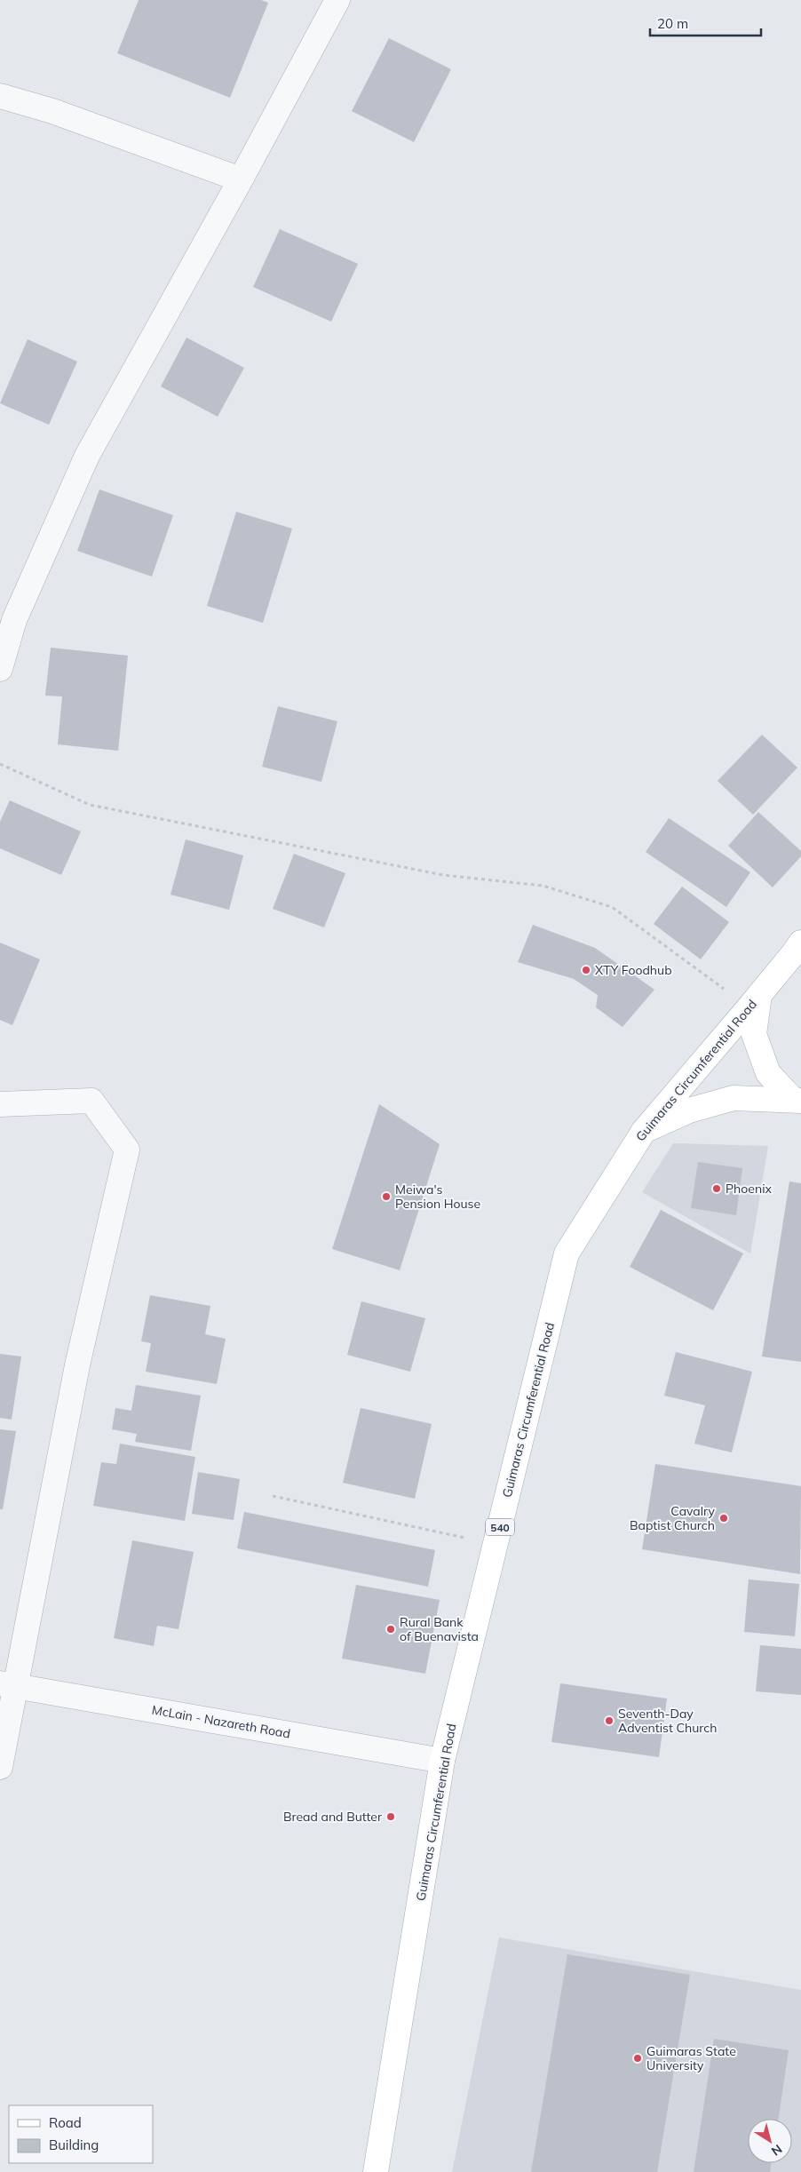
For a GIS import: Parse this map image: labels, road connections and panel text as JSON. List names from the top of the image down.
{
  "streets": {
    "main road": ["Guimaras Circumferential Road", "540"],
    "street": ["McLain - Nazareth Road"]
  },
  "crossings": [
    ["Guimaras Circumferential Road", "McLain - Nazareth Road"]
  ],
  "places": [
    "XTY Foodhub",
    "Phoenix",
    "Meiwa's Pension House",
    "Cavalry Baptist Church",
    "Rural Bank of Buenavista",
    "Seventh-Day Adventist Church",
    "Bread and Butter",
    "Guimaras State University"
  ],
  "legend": ["Road", "Building"],
  "scale_bar": "20 m",
  "north": "bottom right"
}
